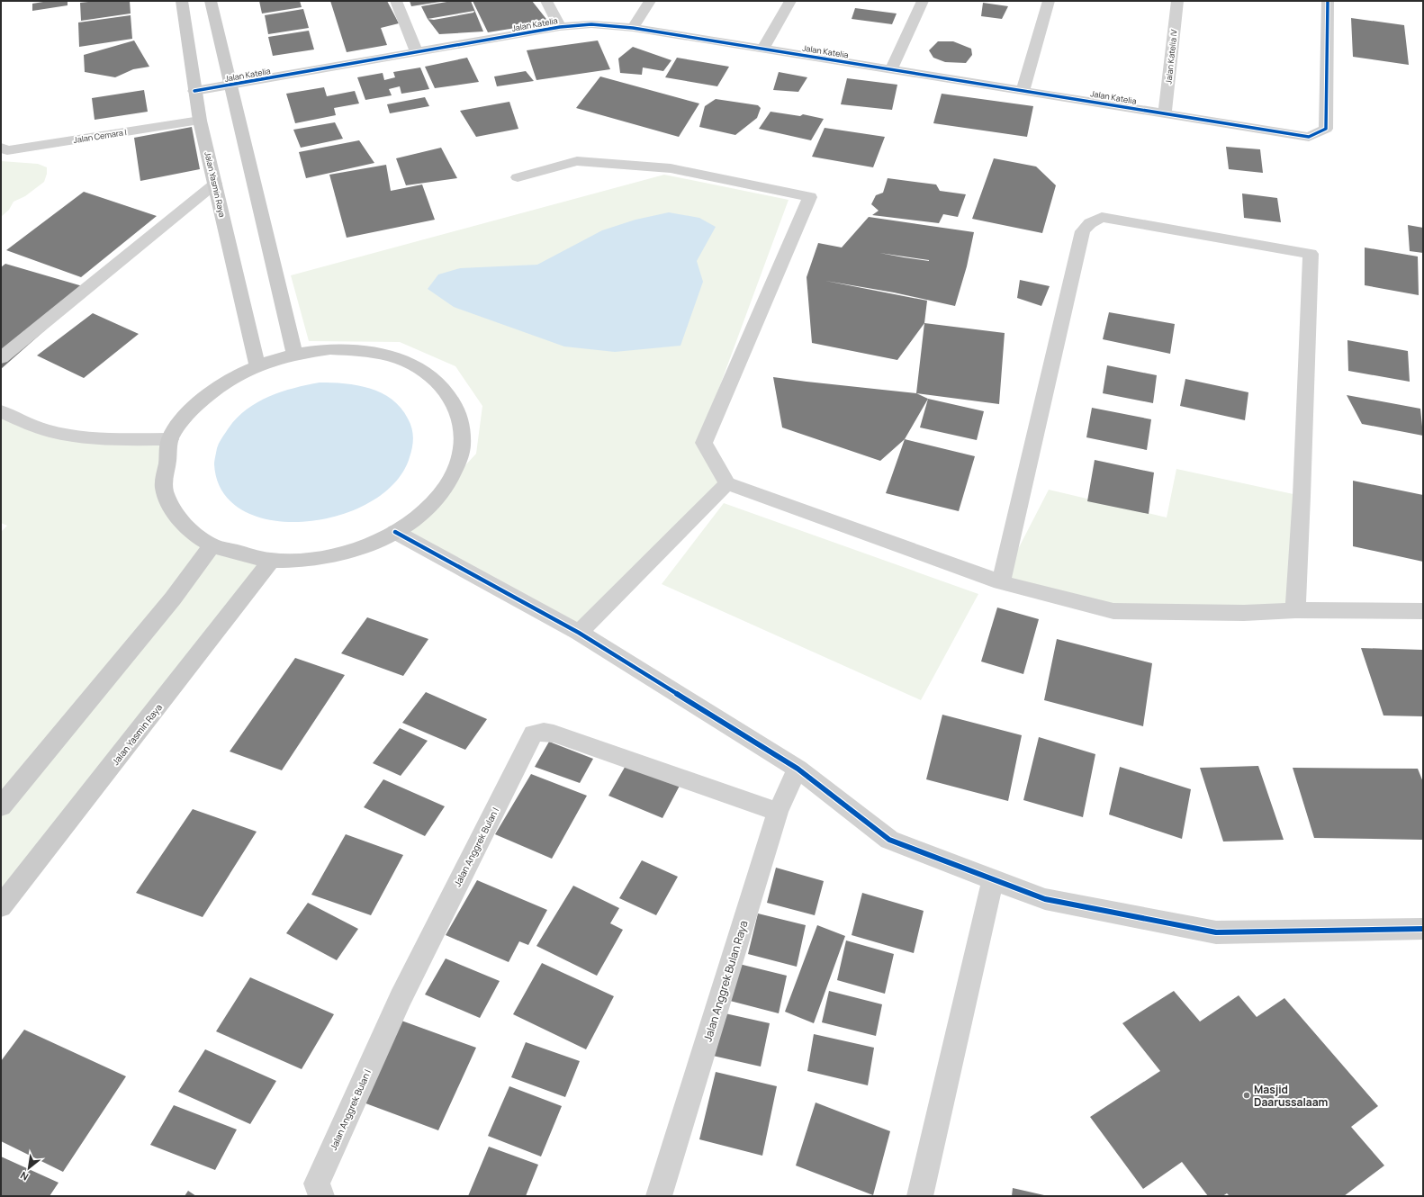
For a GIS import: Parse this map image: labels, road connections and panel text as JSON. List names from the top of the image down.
{
  "streets": {
    "street": [
      "Jalan Katelia",
      "Jalan Katelia IV",
      "Jalan Cemara I",
      "Jalan Yasmin Raya",
      "Jalan Anggrek Bulan I",
      "Jalan Anggrek Bulan Raya"
    ]
  },
  "crossings": [
    ["Jalan Katelia", "Jalan Katelia IV"],
    ["Jalan Katelia", "Jalan Yasmin Raya"],
    ["Jalan Cemara I", "Jalan Yasmin Raya"],
    ["Jalan Anggrek Bulan I", "Jalan Anggrek Bulan Raya"]
  ],
  "places": ["Masjid Daarussalaam"],
  "north": "bottom left"
}
